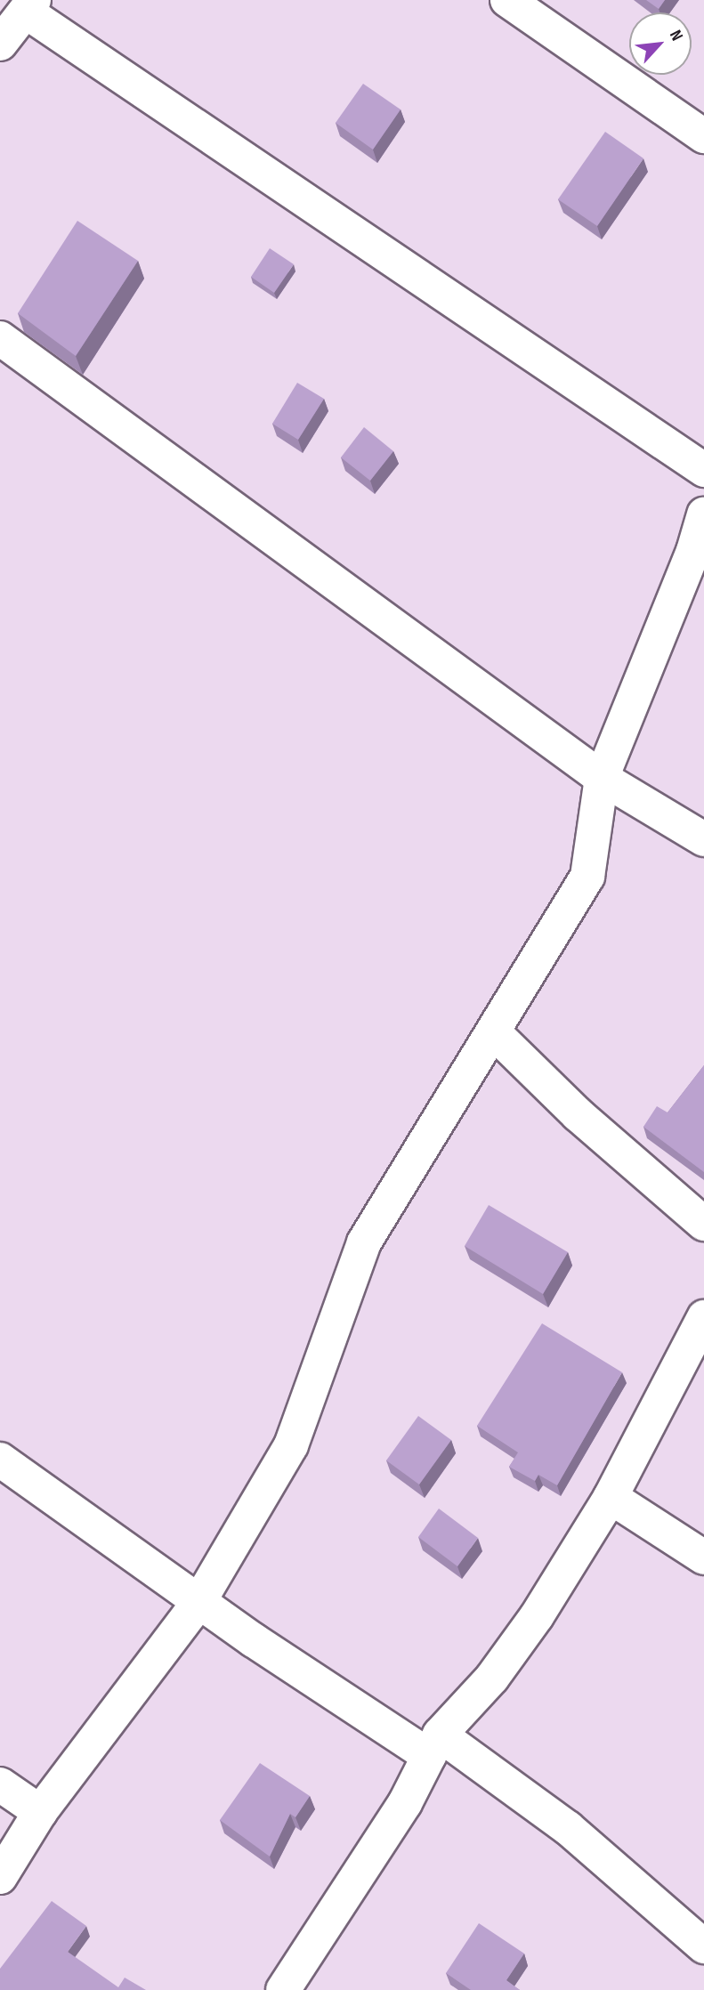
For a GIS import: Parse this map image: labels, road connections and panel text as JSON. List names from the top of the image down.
{
  "north": "top right"
}
